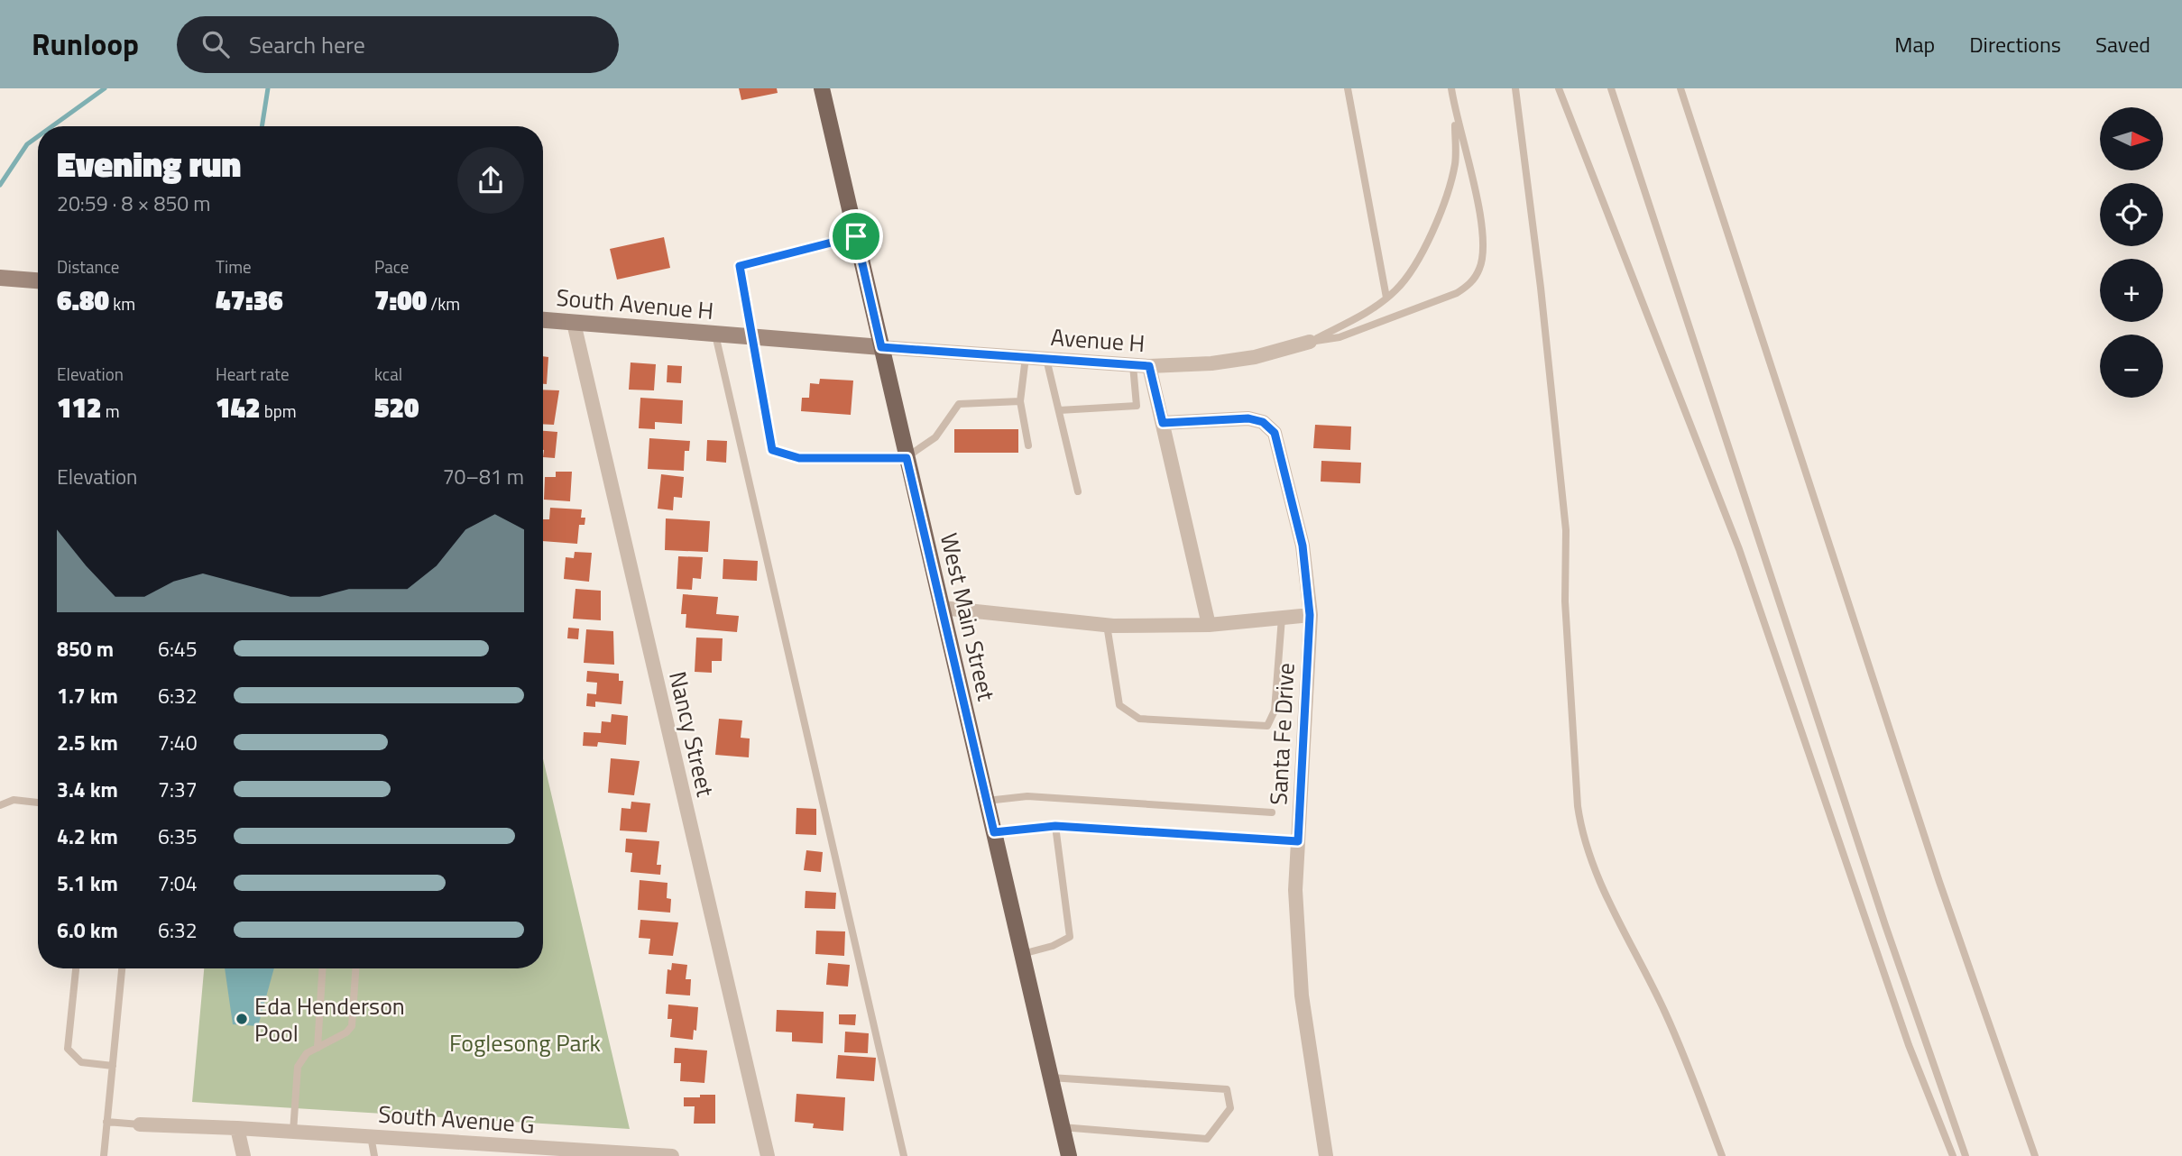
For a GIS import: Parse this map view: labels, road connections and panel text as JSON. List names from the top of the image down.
{
  "streets": {
    "main road": ["West Main Street"],
    "street": [
      "South Avenue H",
      "Avenue H",
      "Nancy Street",
      "Santa Fe Drive",
      "South Avenue G"
    ]
  },
  "crossings": [
    ["South Avenue H", "Avenue H"],
    ["South Avenue H", "West Main Street"],
    ["South Avenue H", "Nancy Street"],
    ["Avenue H", "West Main Street"]
  ],
  "parks": ["Foglesong Park"],
  "places": ["Eda Henderson Pool"],
  "north": "right",
  "page": {
    "header": "Runloop",
    "search": "Search here",
    "nav": ["Map", "Directions", "Saved"],
    "map_buttons": ["+", "−"],
    "heading": ["Evening run", "20:59 · 8 × 850 m"],
    "stats": [
      ["Distance", "6.80 km"],
      ["Time", "47:36"],
      ["Pace", "7:00 /km"],
      ["Elevation", "112 m"],
      ["Heart rate", "142 bpm"],
      ["kcal", "520"]
    ],
    "chart": ["Elevation", "70–81 m"],
    "list": [
      {
        "name": "850 m",
        "note": "6:45"
      },
      {
        "name": "1.7 km",
        "note": "6:32"
      },
      {
        "name": "2.5 km",
        "note": "7:40"
      },
      {
        "name": "3.4 km",
        "note": "7:37"
      },
      {
        "name": "4.2 km",
        "note": "6:35"
      },
      {
        "name": "5.1 km",
        "note": "7:04"
      },
      {
        "name": "6.0 km",
        "note": "6:32"
      }
    ]
  }
}
